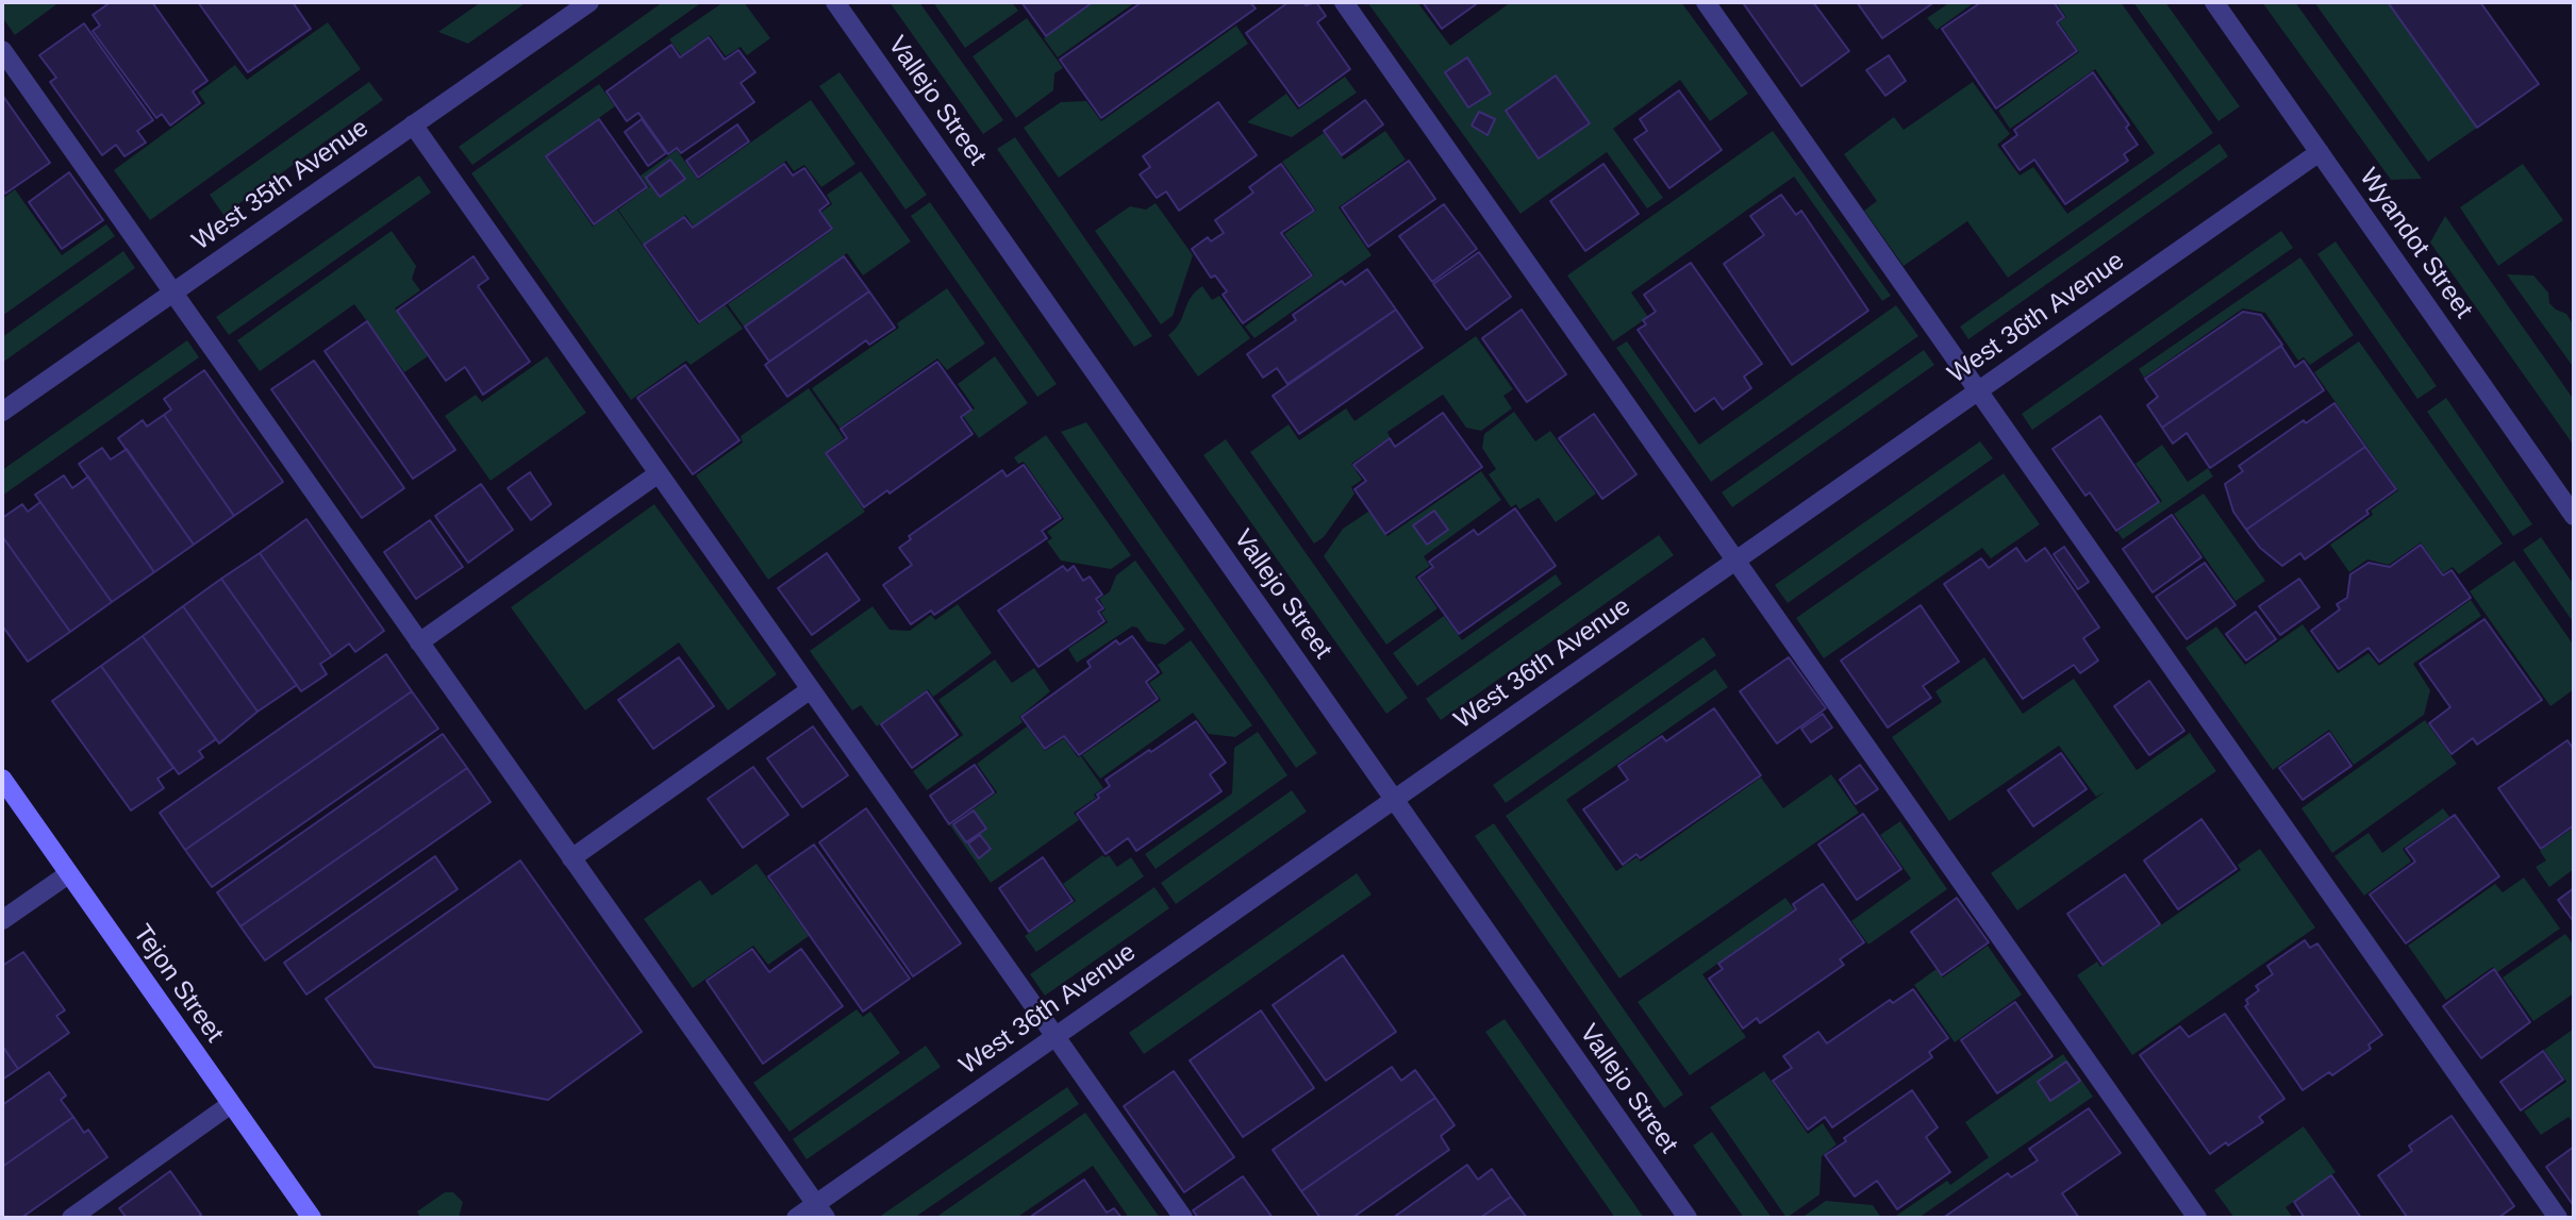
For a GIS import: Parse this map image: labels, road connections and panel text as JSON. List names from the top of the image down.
{
  "streets": {
    "street": [
      "Vallejo Street",
      "West 35th Avenue",
      "Wyandot Street",
      "West 36th Avenue",
      "Tejon Street"
    ]
  },
  "crossings": [
    ["Vallejo Street", "West 36th Avenue"],
    ["Wyandot Street", "West 36th Avenue"]
  ]
}
